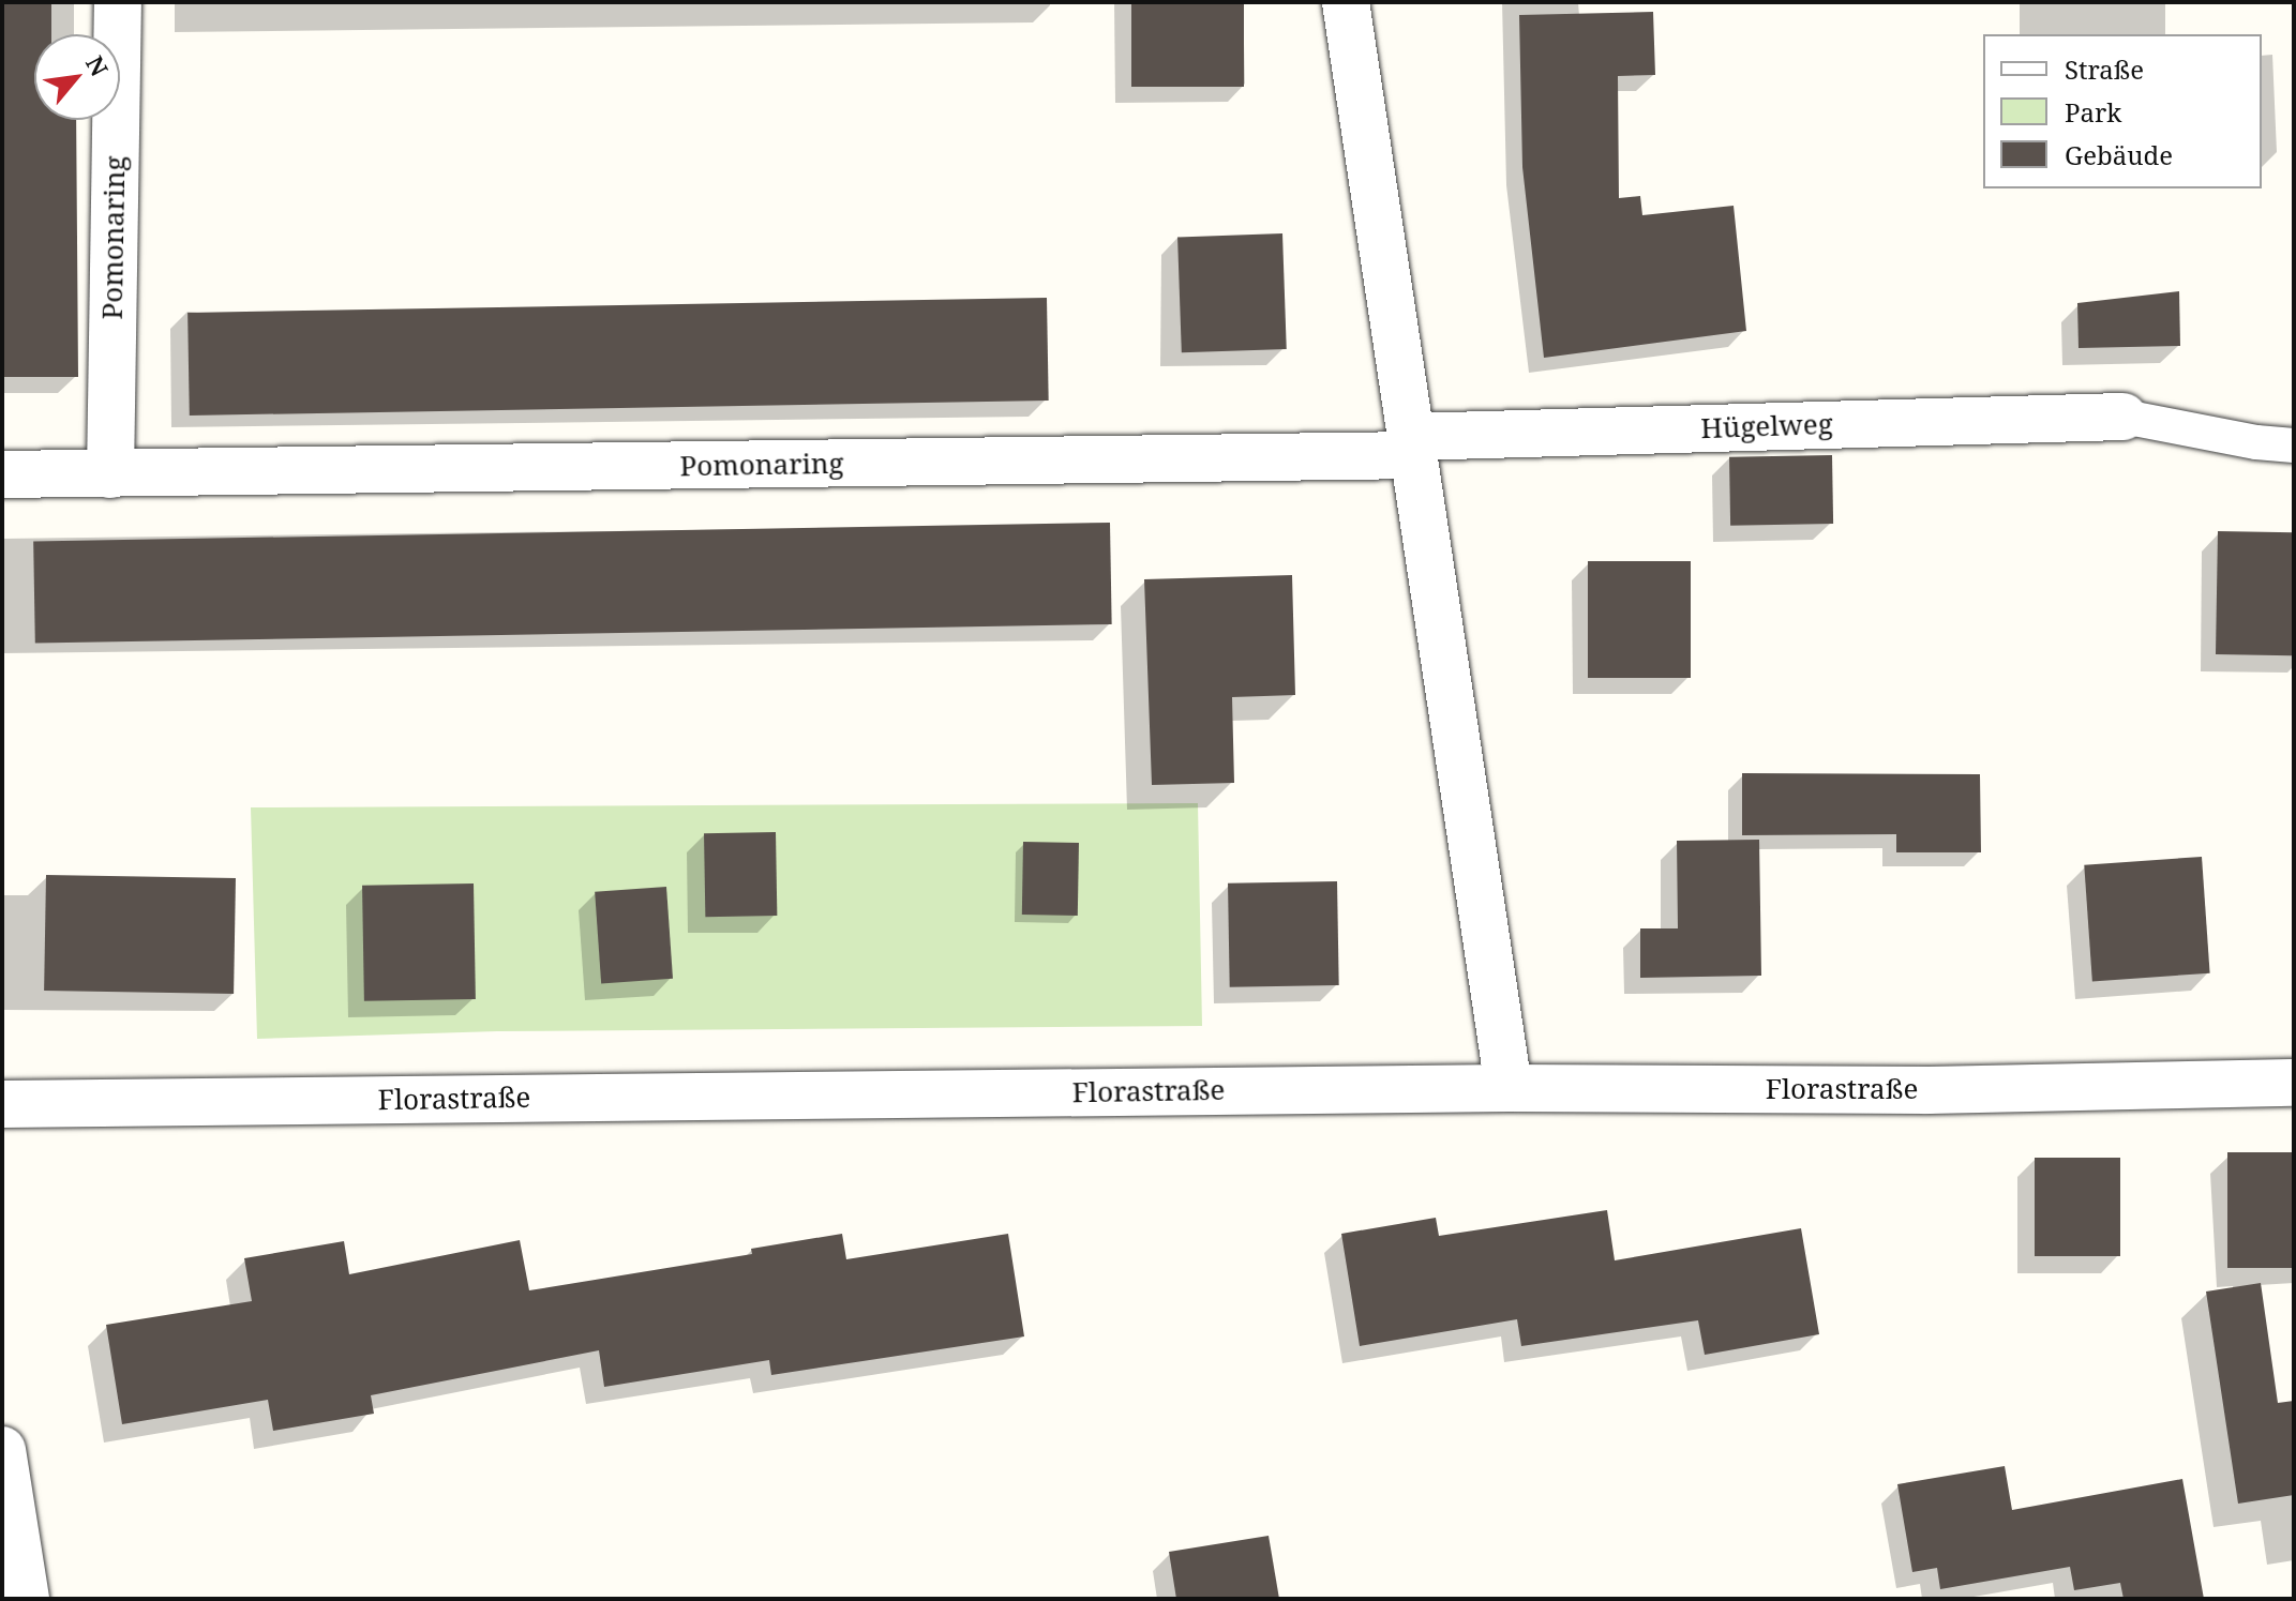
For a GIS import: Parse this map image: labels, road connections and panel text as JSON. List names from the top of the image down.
{
  "streets": {
    "street": ["Pomonaring", "Hügelweg", "Florastraße"]
  },
  "crossings": [
    ["Pomonaring", "Hügelweg"]
  ],
  "legend": ["Straße", "Park", "Gebäude"],
  "north": "top right"
}
